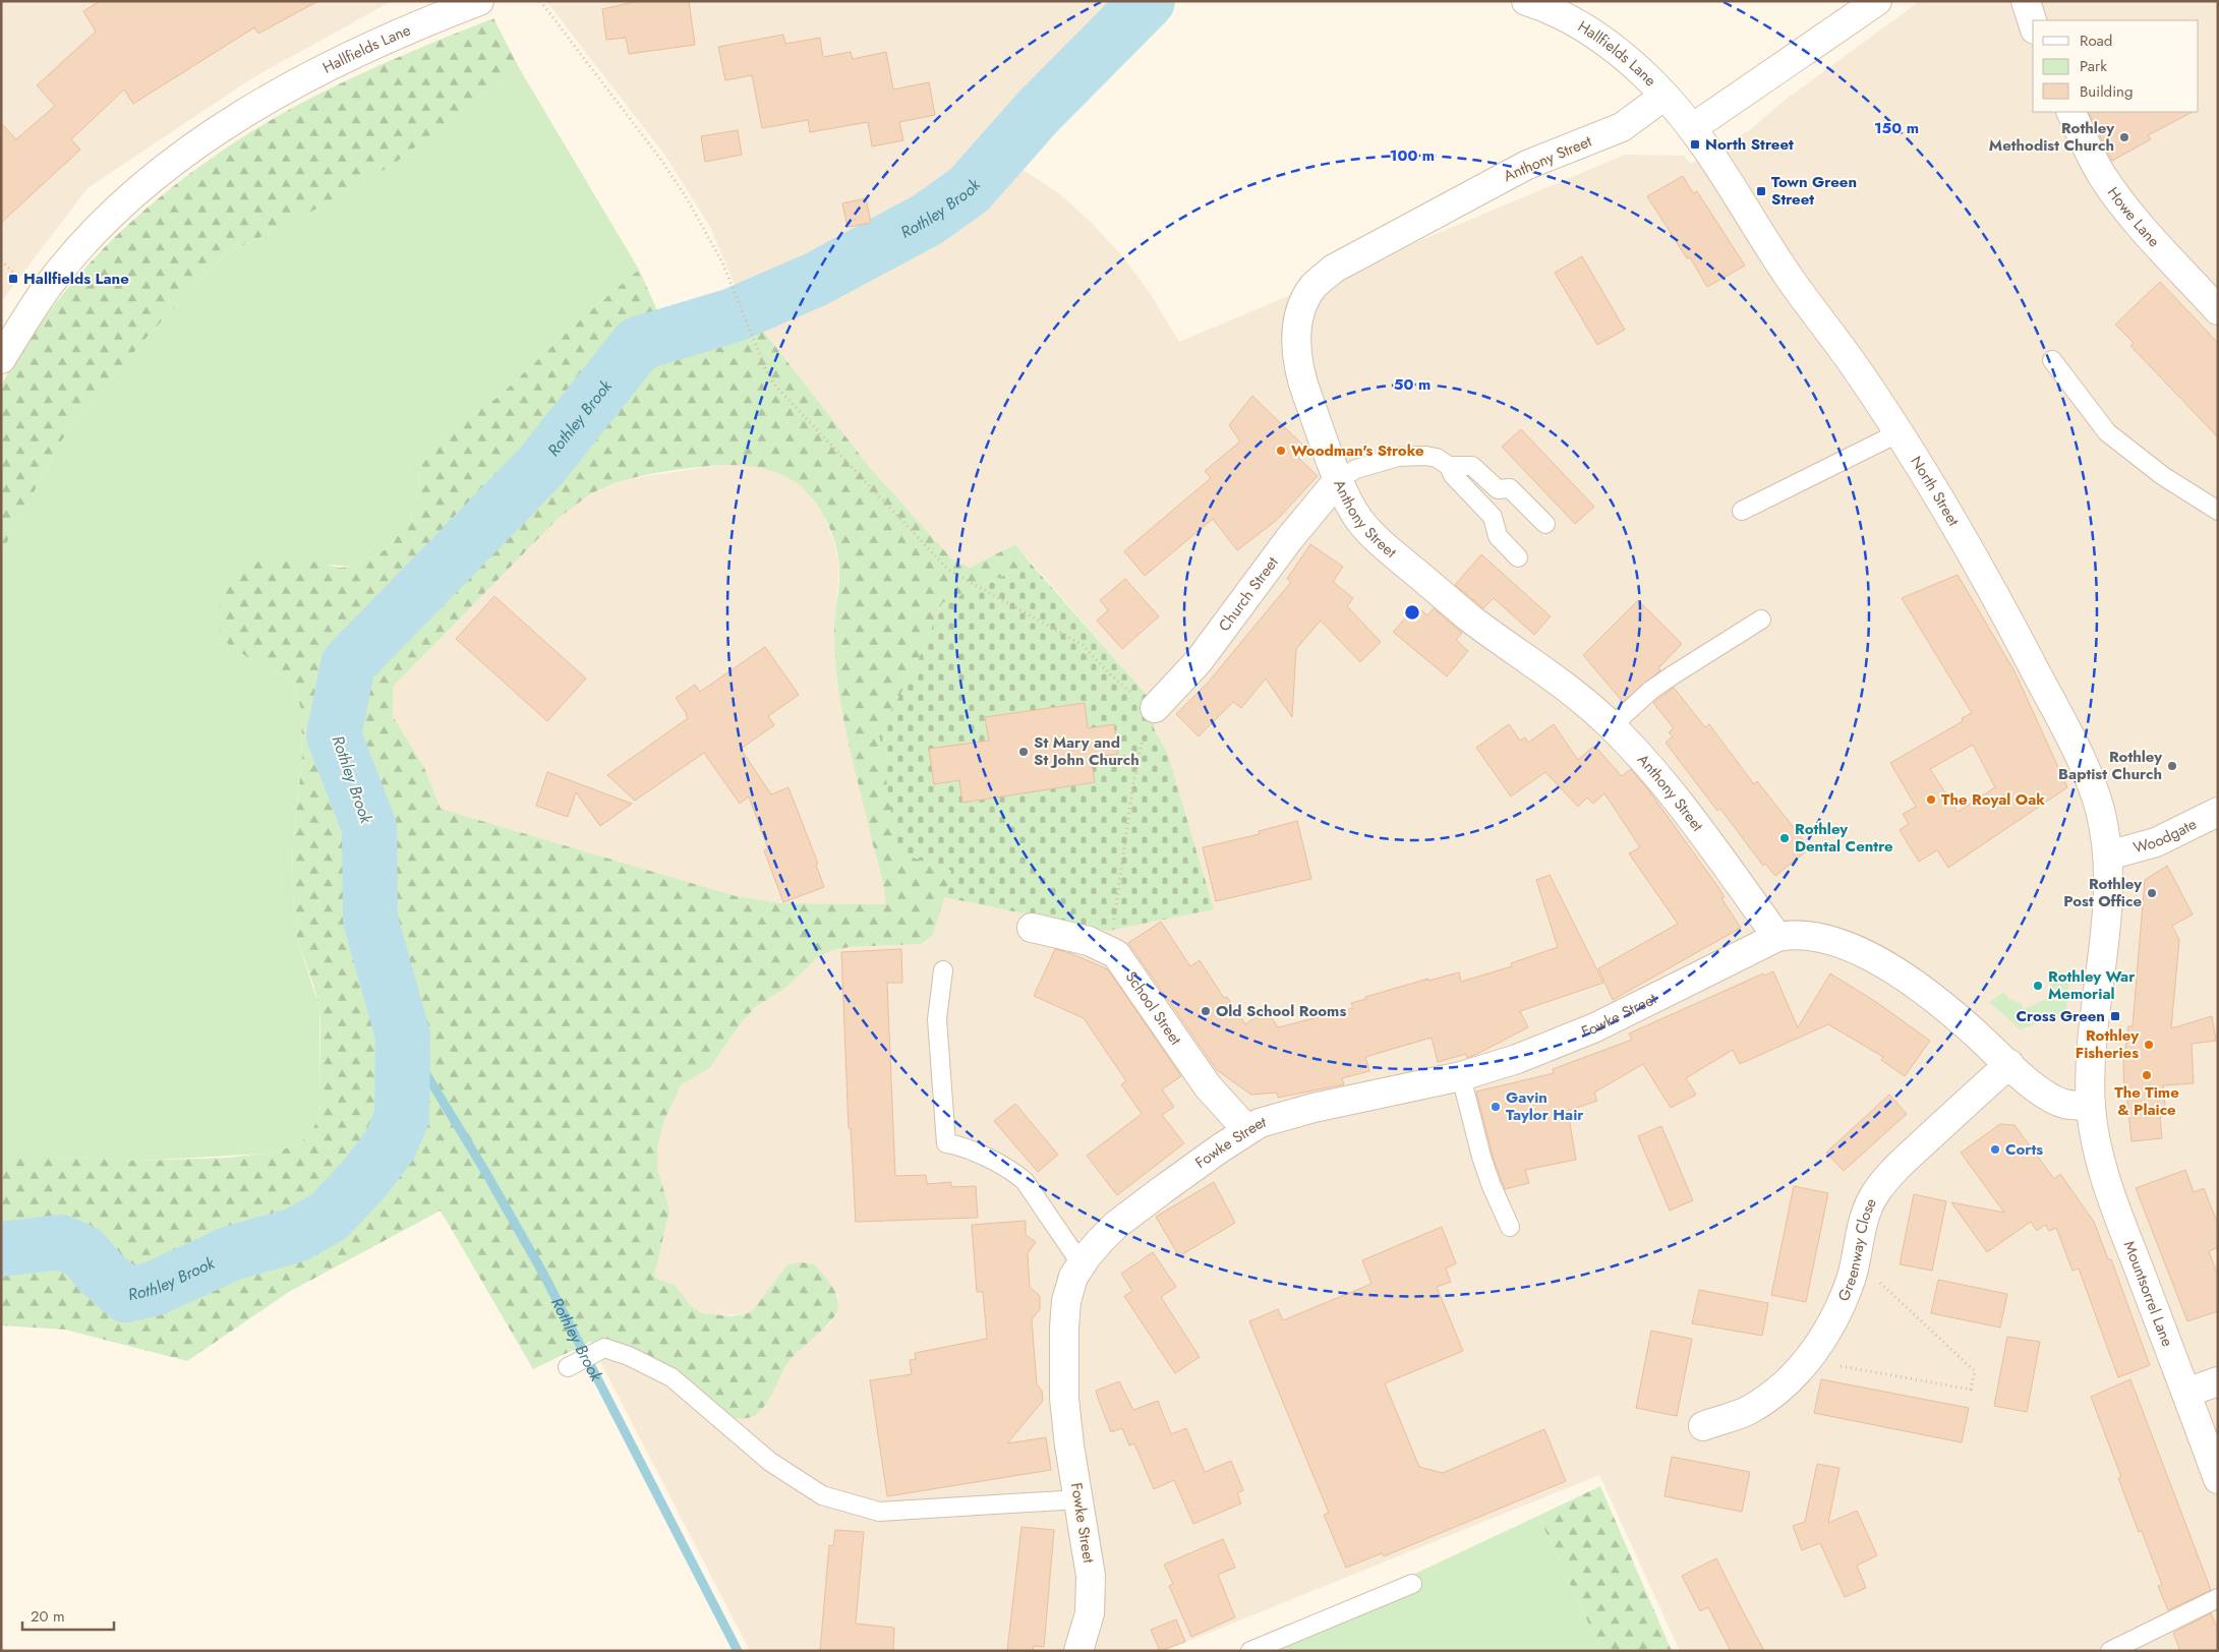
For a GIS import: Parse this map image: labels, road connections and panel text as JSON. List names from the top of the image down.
{
  "streets": {
    "street": [
      "Hallfields Lane",
      "Anthony Street",
      "Howe Lane",
      "North Street",
      "Church Street",
      "Woodgate",
      "School Street",
      "Fowke Street",
      "Greenway Close",
      "Mountsorrel Lane"
    ]
  },
  "crossings": [
    ["Hallfields Lane", "Anthony Street"],
    ["Hallfields Lane", "North Street"],
    ["Anthony Street", "Church Street"],
    ["Anthony Street", "Fowke Street"],
    ["North Street", "Woodgate"],
    ["School Street", "Fowke Street"]
  ],
  "water": ["Rothley Brook"],
  "places": {
    "other": [
      "Rothley Methodist Church",
      "Woodman's Stroke",
      "St Mary and St John Church",
      "Rothley Baptist Church",
      "The Royal Oak",
      "Rothley Dental Centre",
      "Rothley Post Office",
      "Rothley War Memorial",
      "Old School Rooms",
      "Rothley Fisheries",
      "The Time & Plaice",
      "Gavin Taylor Hair",
      "Corts"
    ],
    "transit": [
      "North Street",
      "Town Green Street",
      "Hallfields Lane",
      "Cross Green"
    ]
  },
  "legend": ["Road", "Park", "Building"],
  "scale_bar": "20 m",
  "rings": ["150 m", "100 m", "50 m"]
}
